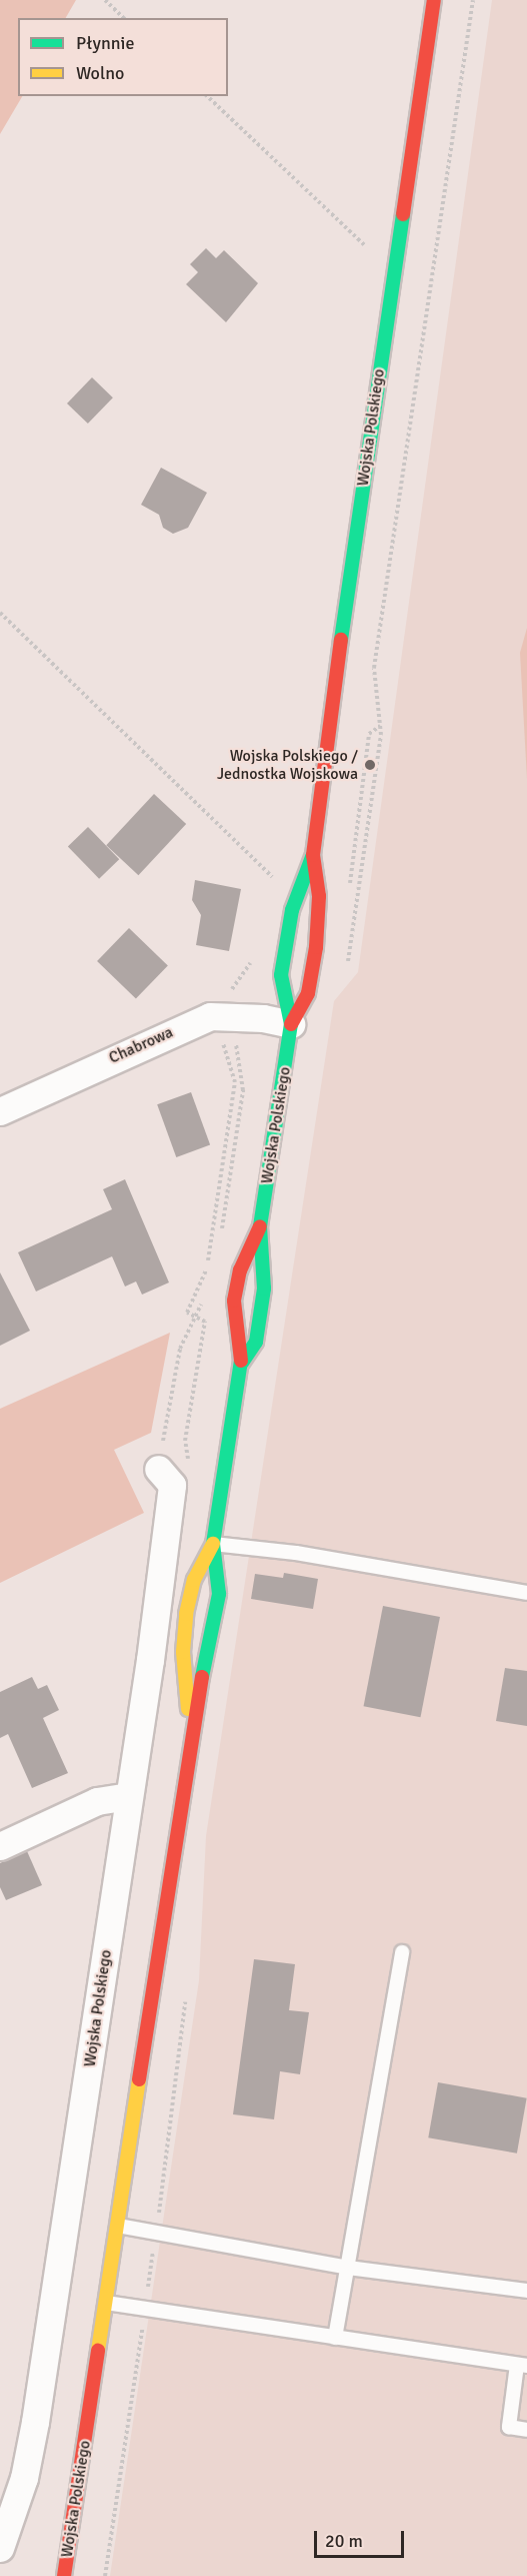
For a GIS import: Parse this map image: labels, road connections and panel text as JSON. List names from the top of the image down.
{
  "streets": {
    "main road": ["Wojska Polskiego"],
    "street": ["Chabrowa"]
  },
  "crossings": [
    ["Wojska Polskiego", "Chabrowa"]
  ],
  "places": ["Wojska Polskiego / Jednostka Wojskowa"],
  "legend": ["Płynnie", "Wolno"],
  "scale_bar": "20 m"
}
